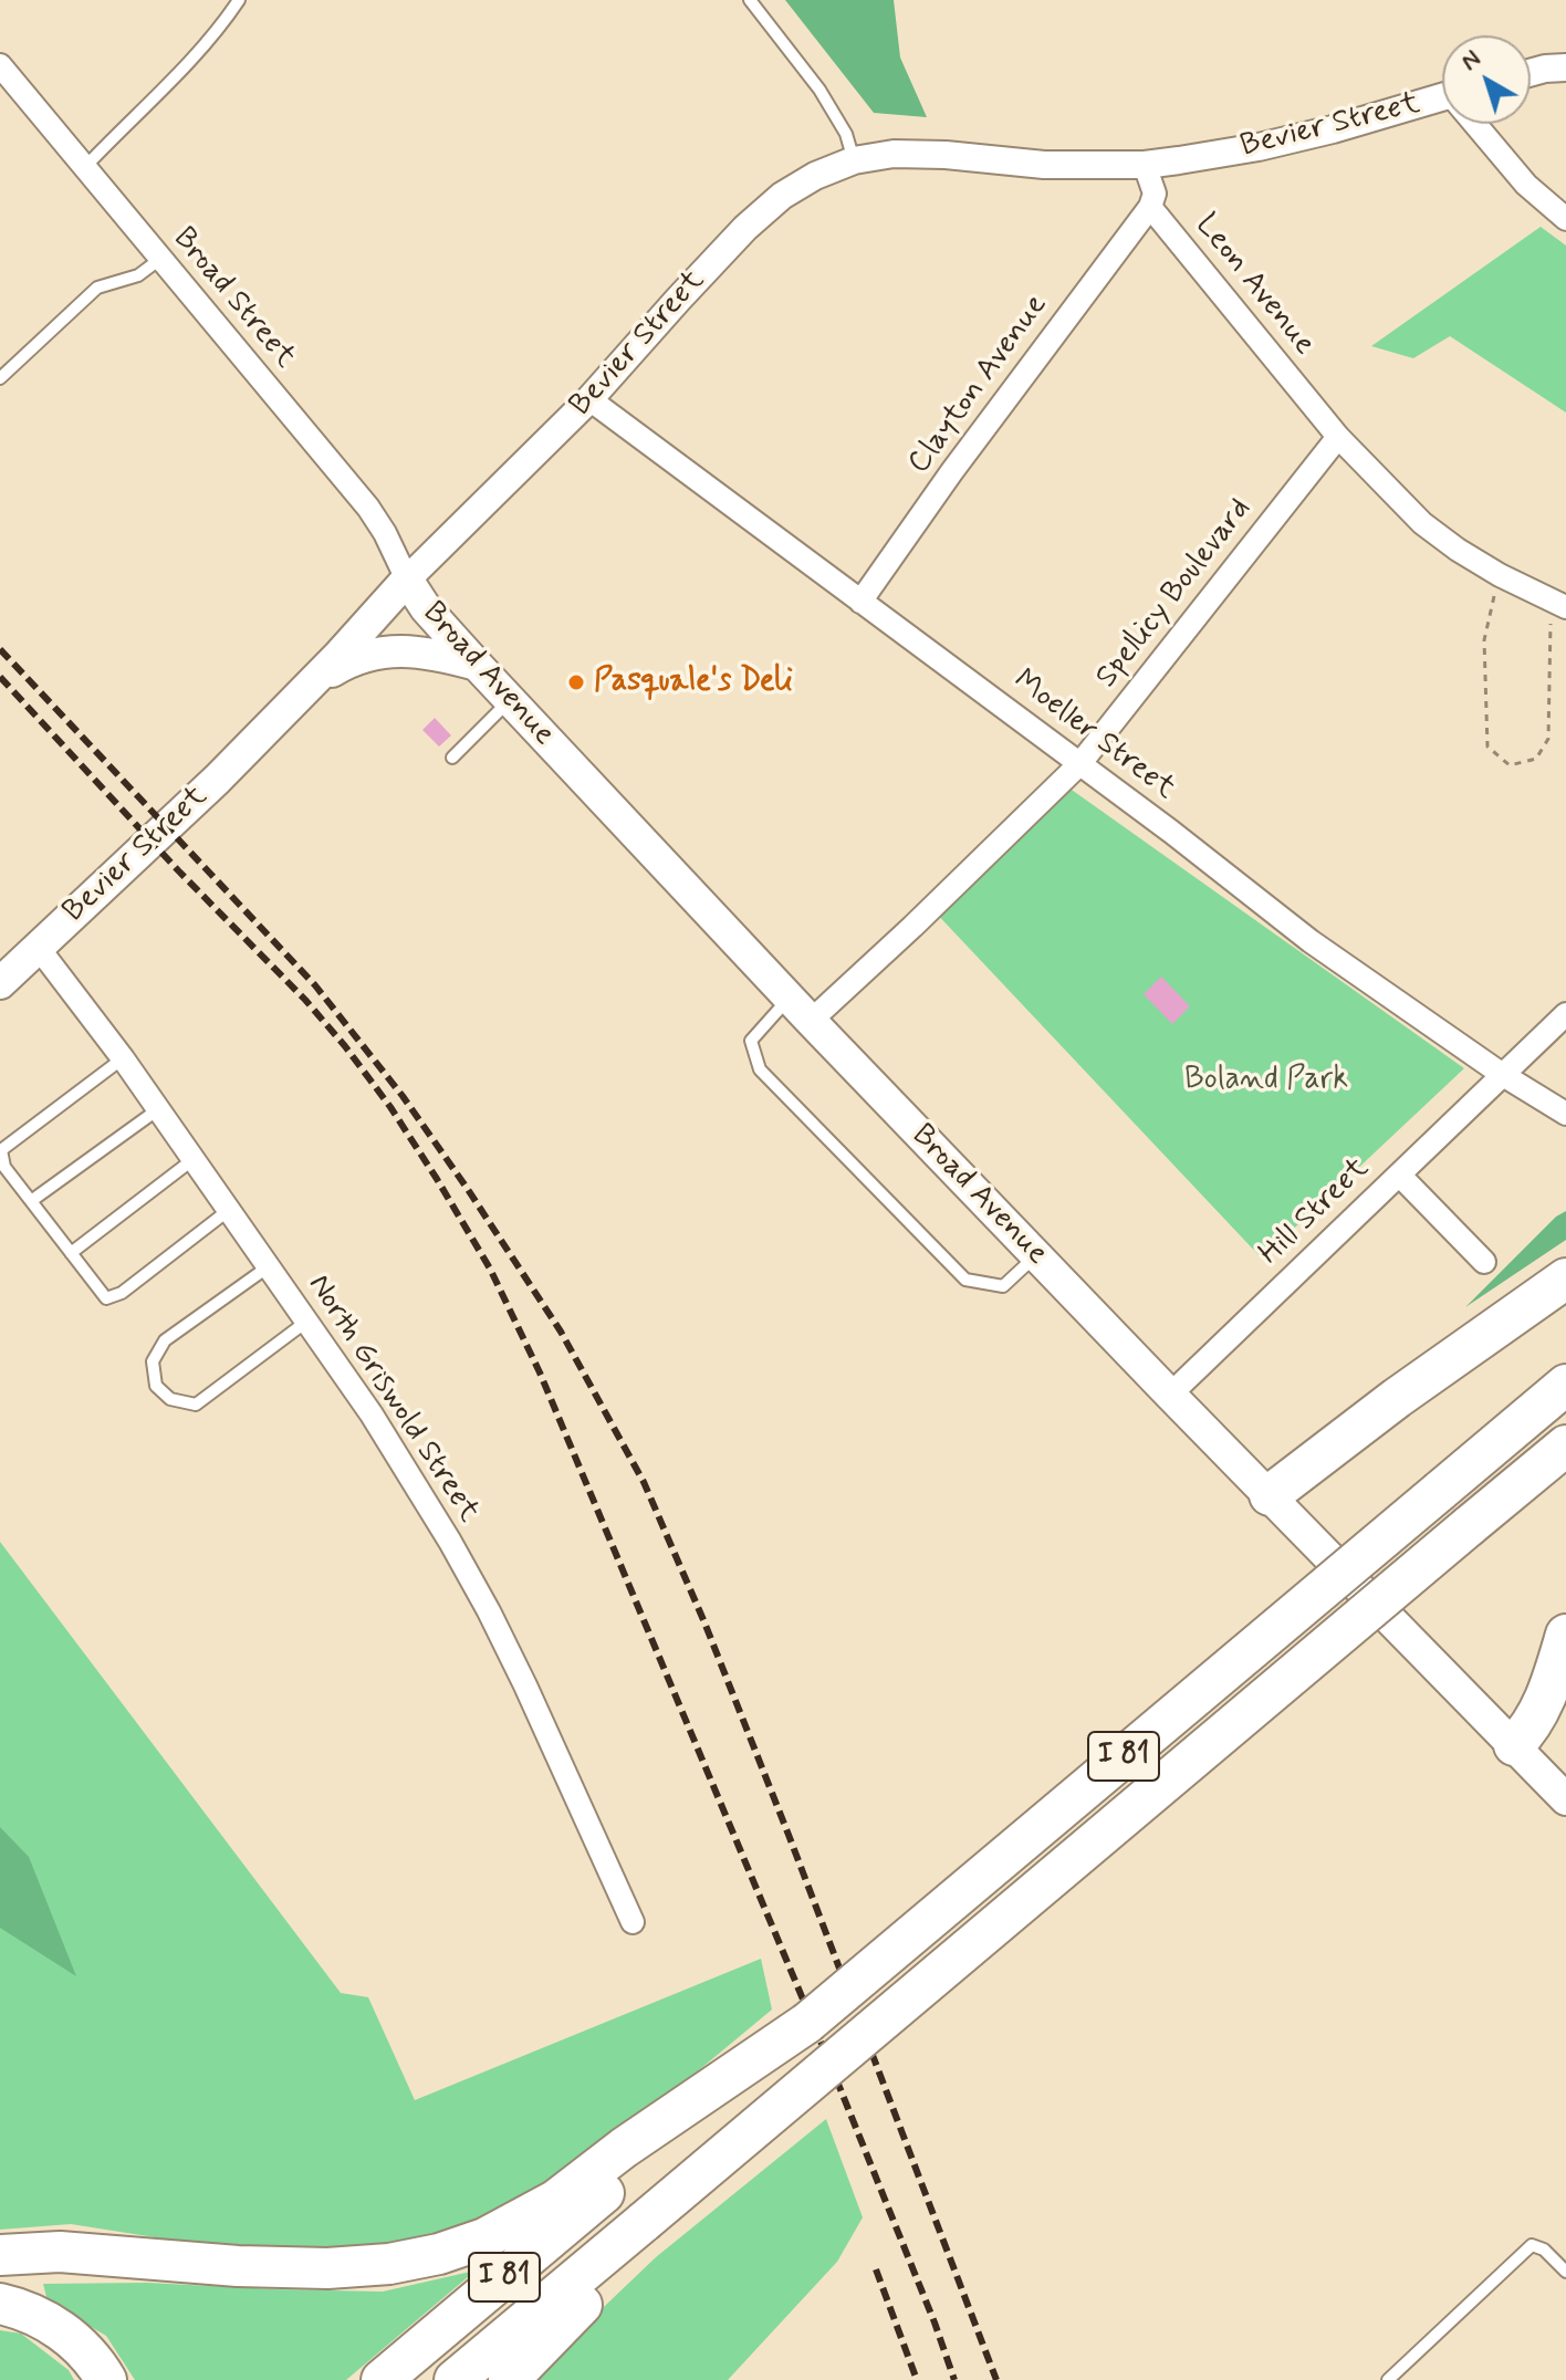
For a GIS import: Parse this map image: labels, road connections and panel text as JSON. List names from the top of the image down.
{
  "streets": {
    "highway": ["I 81"],
    "main road": ["Bevier Street", "Broad Avenue"],
    "street": [
      "Leon Avenue",
      "Broad Street",
      "Clayton Avenue",
      "Spellicy Boulevard",
      "Moeller Street",
      "Hill Street",
      "North Griswold Street"
    ]
  },
  "crossings": [
    ["Bevier Street", "Leon Avenue"],
    ["Bevier Street", "Broad Street"],
    ["Bevier Street", "Broad Avenue"],
    ["Bevier Street", "Moeller Street"],
    ["Bevier Street", "North Griswold Street"],
    ["Leon Avenue", "Clayton Avenue"],
    ["Leon Avenue", "Spellicy Boulevard"],
    ["Broad Street", "Broad Avenue"],
    ["Clayton Avenue", "Moeller Street"],
    ["Spellicy Boulevard", "Broad Avenue"],
    ["Spellicy Boulevard", "Moeller Street"],
    ["Broad Avenue", "Hill Street"],
    ["Moeller Street", "Hill Street"]
  ],
  "parks": ["Boland Park"],
  "places": ["Pasquale's Deli"],
  "north": "top left"
}
